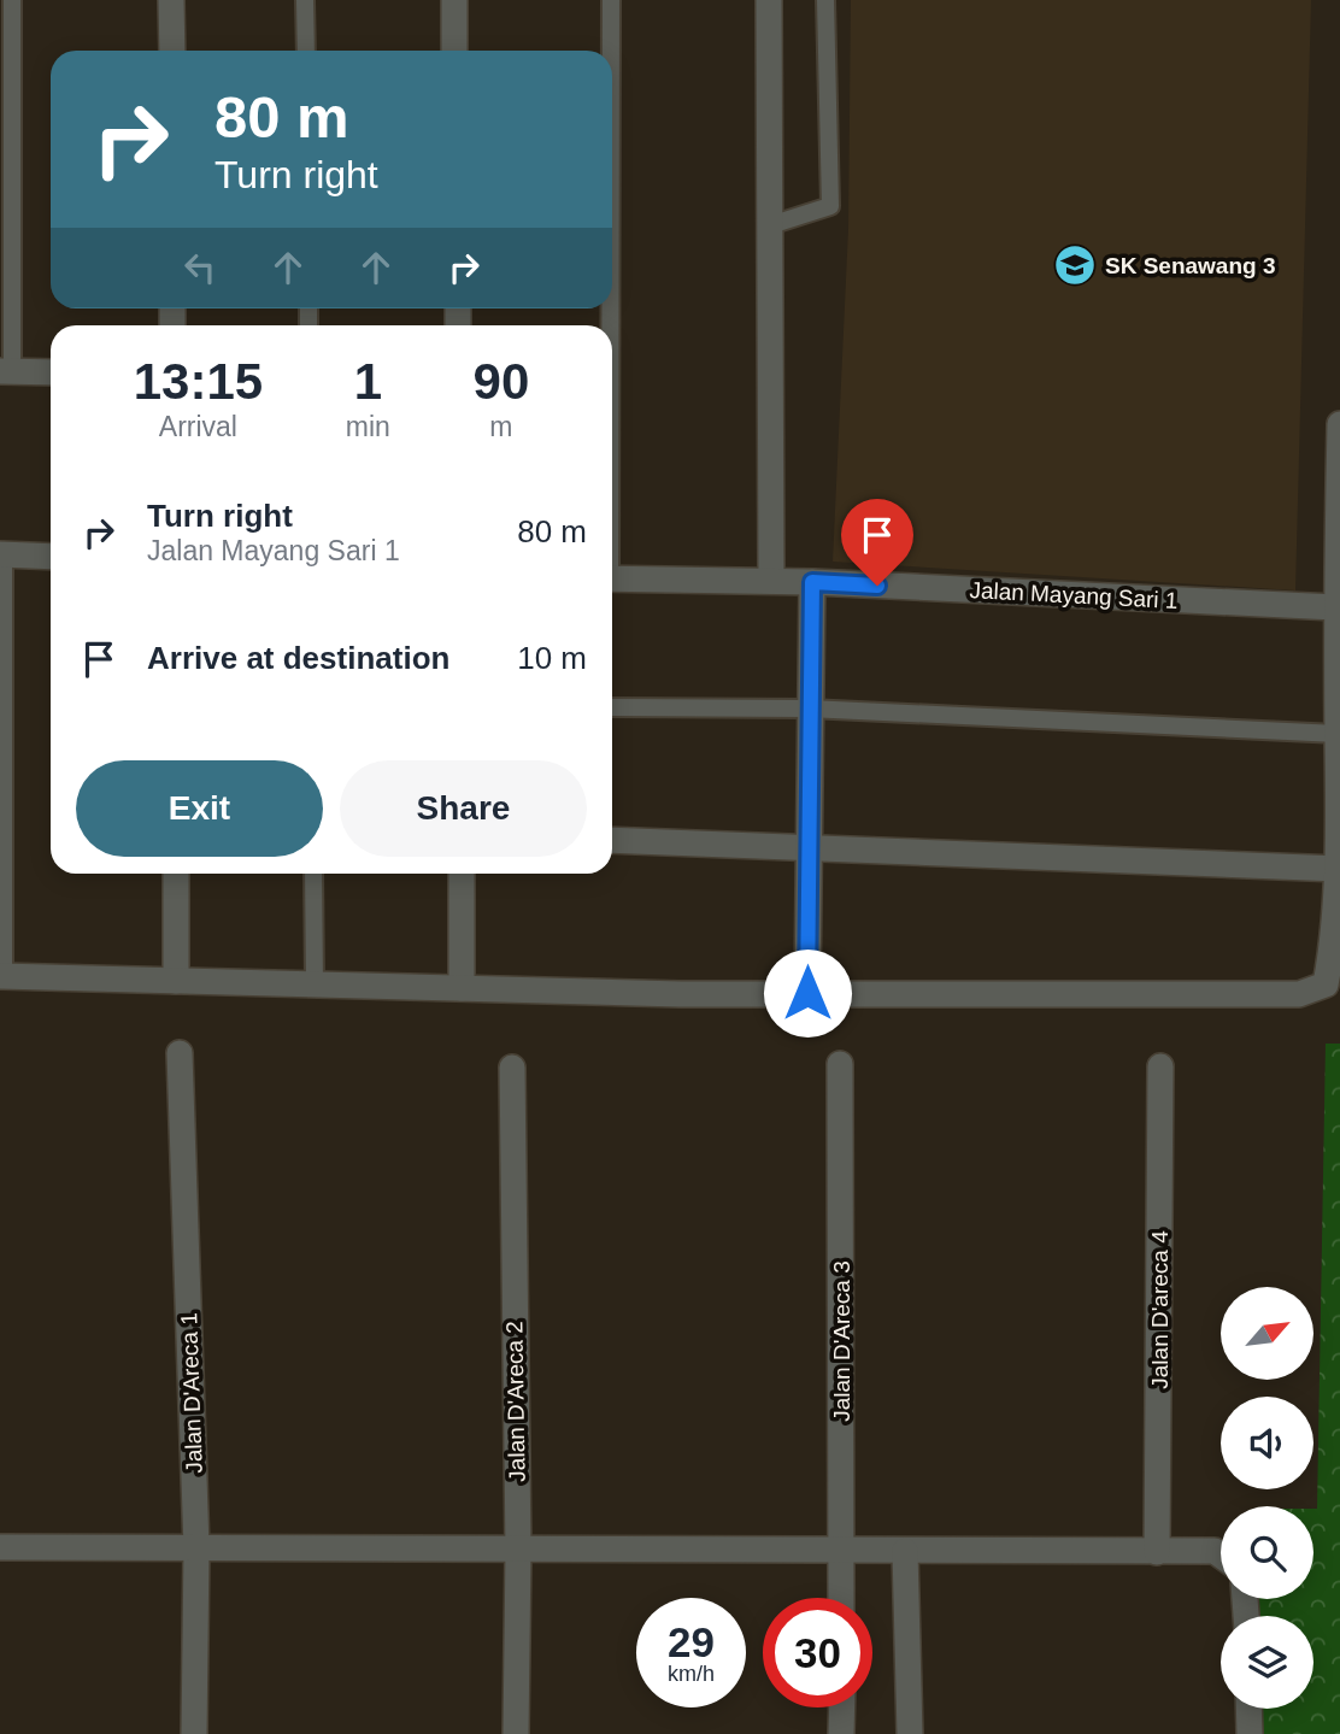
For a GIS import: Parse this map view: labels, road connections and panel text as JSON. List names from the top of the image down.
{
  "streets": {
    "street": [
      "Jalan Mayang Sari 1",
      "Jalan D'areca 4",
      "Jalan D'Areca 3",
      "Jalan D'Areca 1",
      "Jalan D'Areca 2"
    ]
  },
  "places": {
    "school or university": ["SK Senawang 3"]
  },
  "north": "top right",
  "page": {
    "turn": ["80 m", "Turn right"],
    "eta": [
      "13:15",
      "Arrival",
      "1",
      "min",
      "90",
      "m"
    ],
    "list": [
      {
        "name": "Turn right",
        "note": "Jalan Mayang Sari 1",
        "value": "80 m"
      },
      {
        "name": "Arrive at destination",
        "value": "10 m"
      }
    ],
    "buttons": ["Exit", "Share"],
    "speed": "29 km/h",
    "limit": "30"
  }
}
